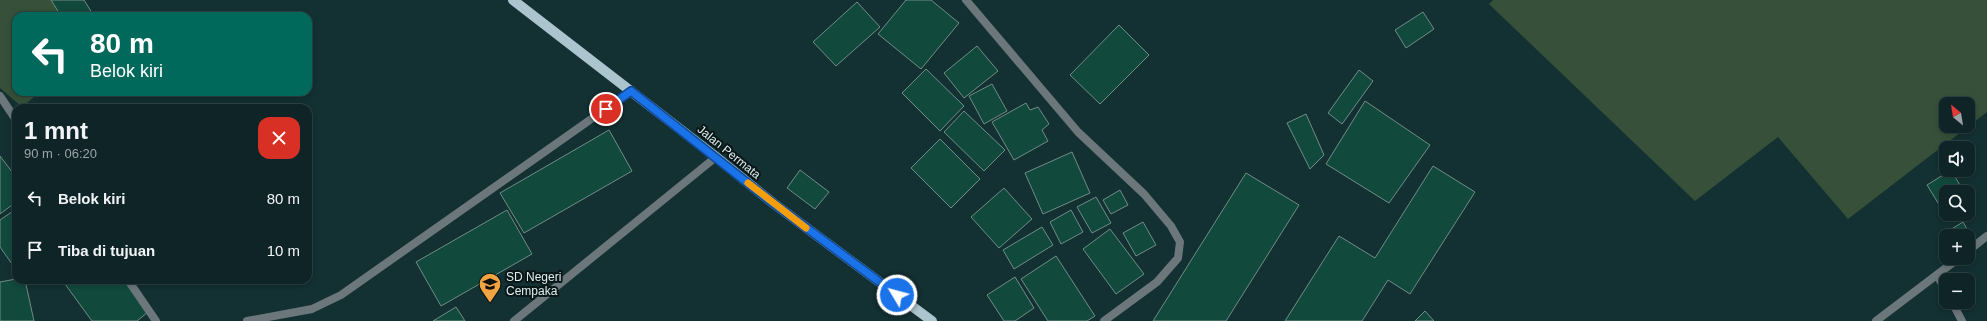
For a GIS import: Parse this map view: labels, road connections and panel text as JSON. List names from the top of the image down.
{
  "streets": {
    "main road": ["Jalan Permata"]
  },
  "places": {
    "school or university": ["SD Negeri Cempaka"]
  },
  "north": "top left",
  "page": {
    "turn": ["80 m", "Belok kiri"],
    "map_buttons": ["+", "−"],
    "heading": ["1 mnt", "90 m · 06:20"],
    "list": [
      {
        "name": "Belok kiri",
        "value": "80 m"
      },
      {
        "name": "Tiba di tujuan",
        "value": "10 m"
      }
    ]
  }
}
